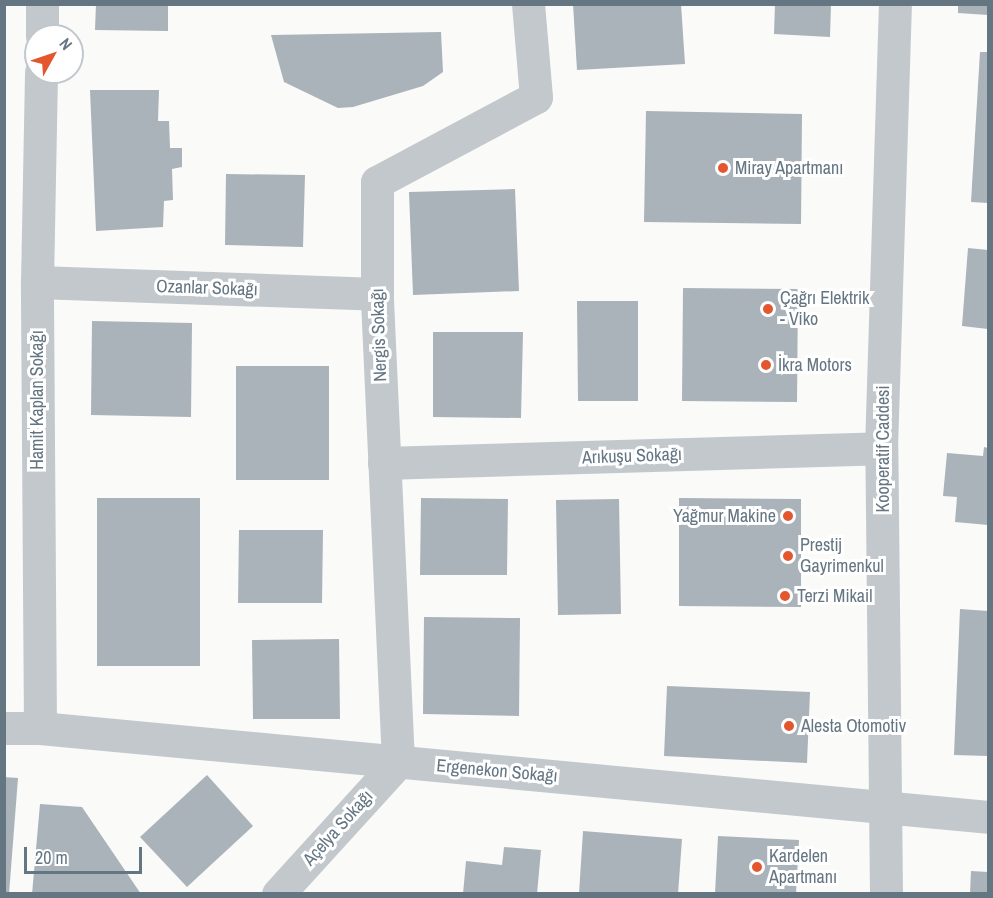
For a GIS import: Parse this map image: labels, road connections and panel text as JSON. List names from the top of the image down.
{
  "streets": {
    "street": [
      "Ozanlar Sokağı",
      "Nergis Sokağı",
      "Hamit Kaplan Sokağı",
      "Kooperatif Caddesi",
      "Arıkuşu Sokağı",
      "Ergenekon Sokağı",
      "Açelya Sokağı"
    ]
  },
  "crossings": [
    ["Ozanlar Sokağı", "Nergis Sokağı"],
    ["Ozanlar Sokağı", "Hamit Kaplan Sokağı"],
    ["Nergis Sokağı", "Arıkuşu Sokağı"],
    ["Nergis Sokağı", "Ergenekon Sokağı"],
    ["Nergis Sokağı", "Açelya Sokağı"],
    ["Hamit Kaplan Sokağı", "Ergenekon Sokağı"],
    ["Kooperatif Caddesi", "Arıkuşu Sokağı"],
    ["Kooperatif Caddesi", "Ergenekon Sokağı"],
    ["Ergenekon Sokağı", "Açelya Sokağı"]
  ],
  "places": [
    "Miray Apartmanı",
    "Çağrı Elektrik - Viko",
    "İkra Motors",
    "Yağmur Makine",
    "Prestij Gayrimenkul",
    "Terzi Mikail",
    "Alesta Otomotiv",
    "Kardelen Apartmanı"
  ],
  "scale_bar": "20 m",
  "north": "top right"
}
